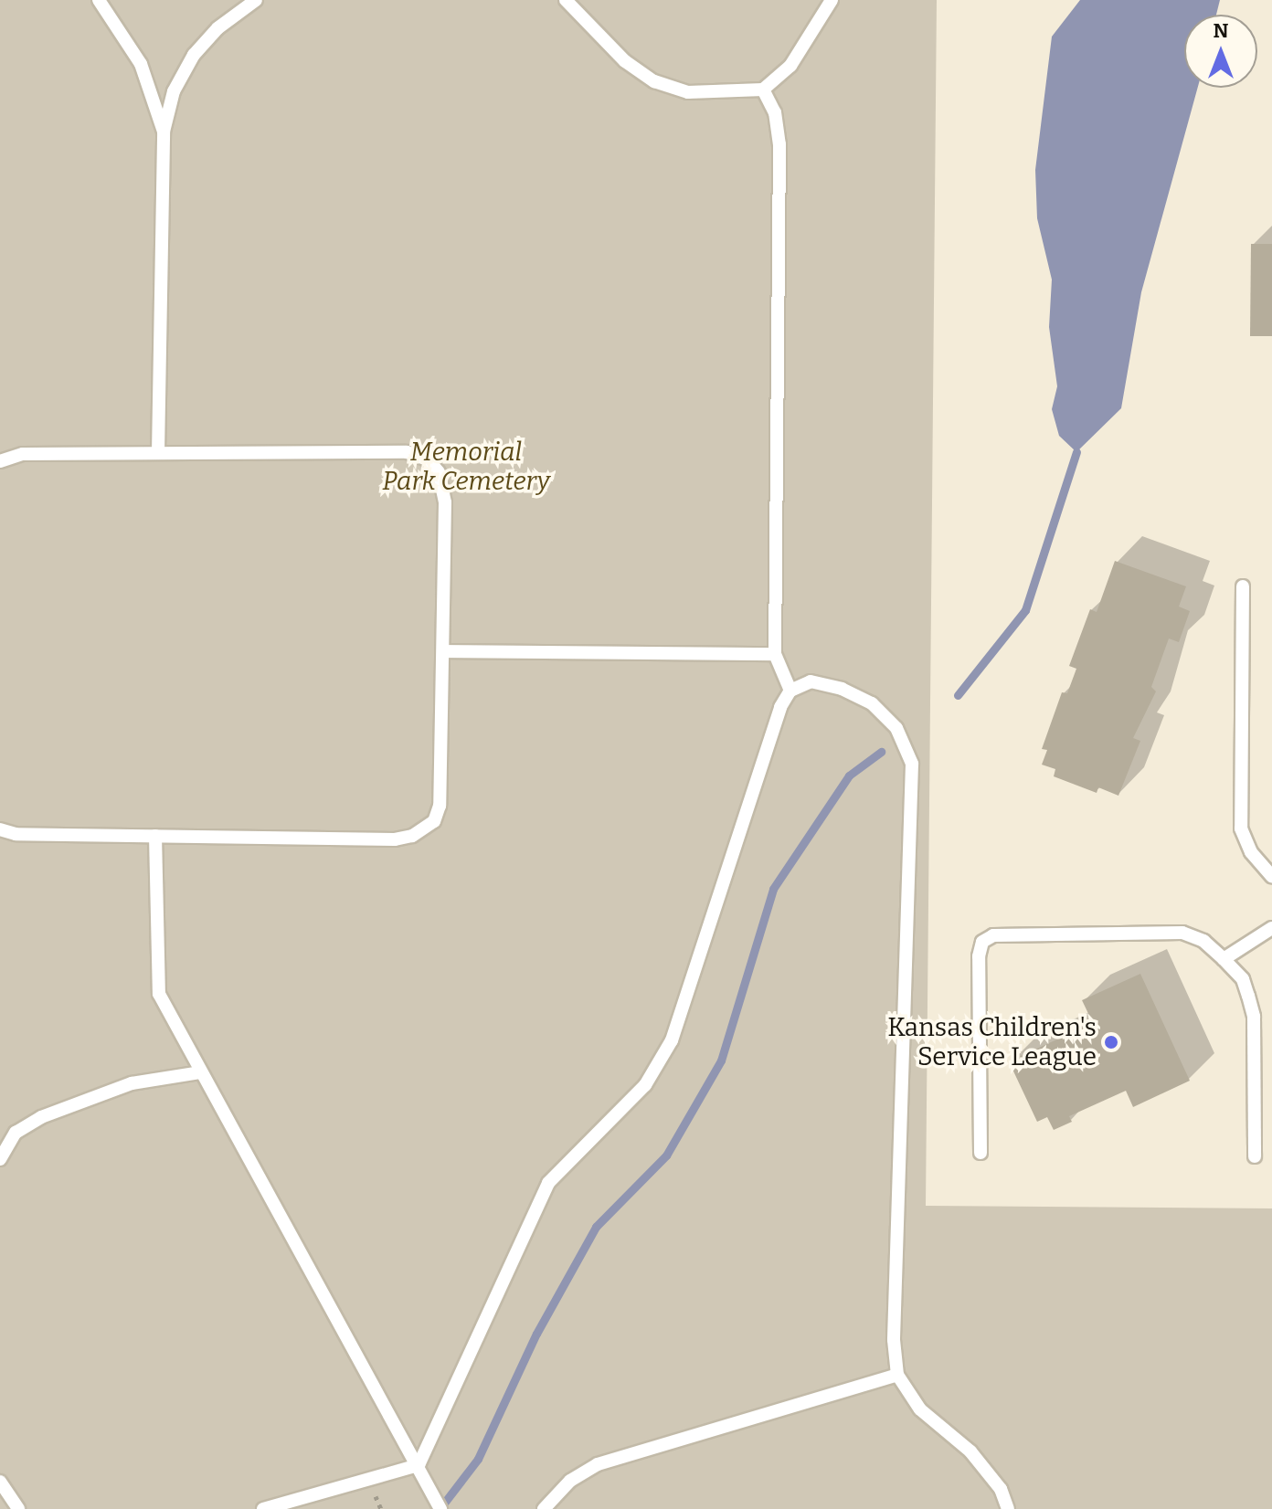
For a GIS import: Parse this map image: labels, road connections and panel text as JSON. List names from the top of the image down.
{
  "parks": ["Memorial Park Cemetery"],
  "places": ["Kansas Children's Service League"],
  "north": "top"
}
